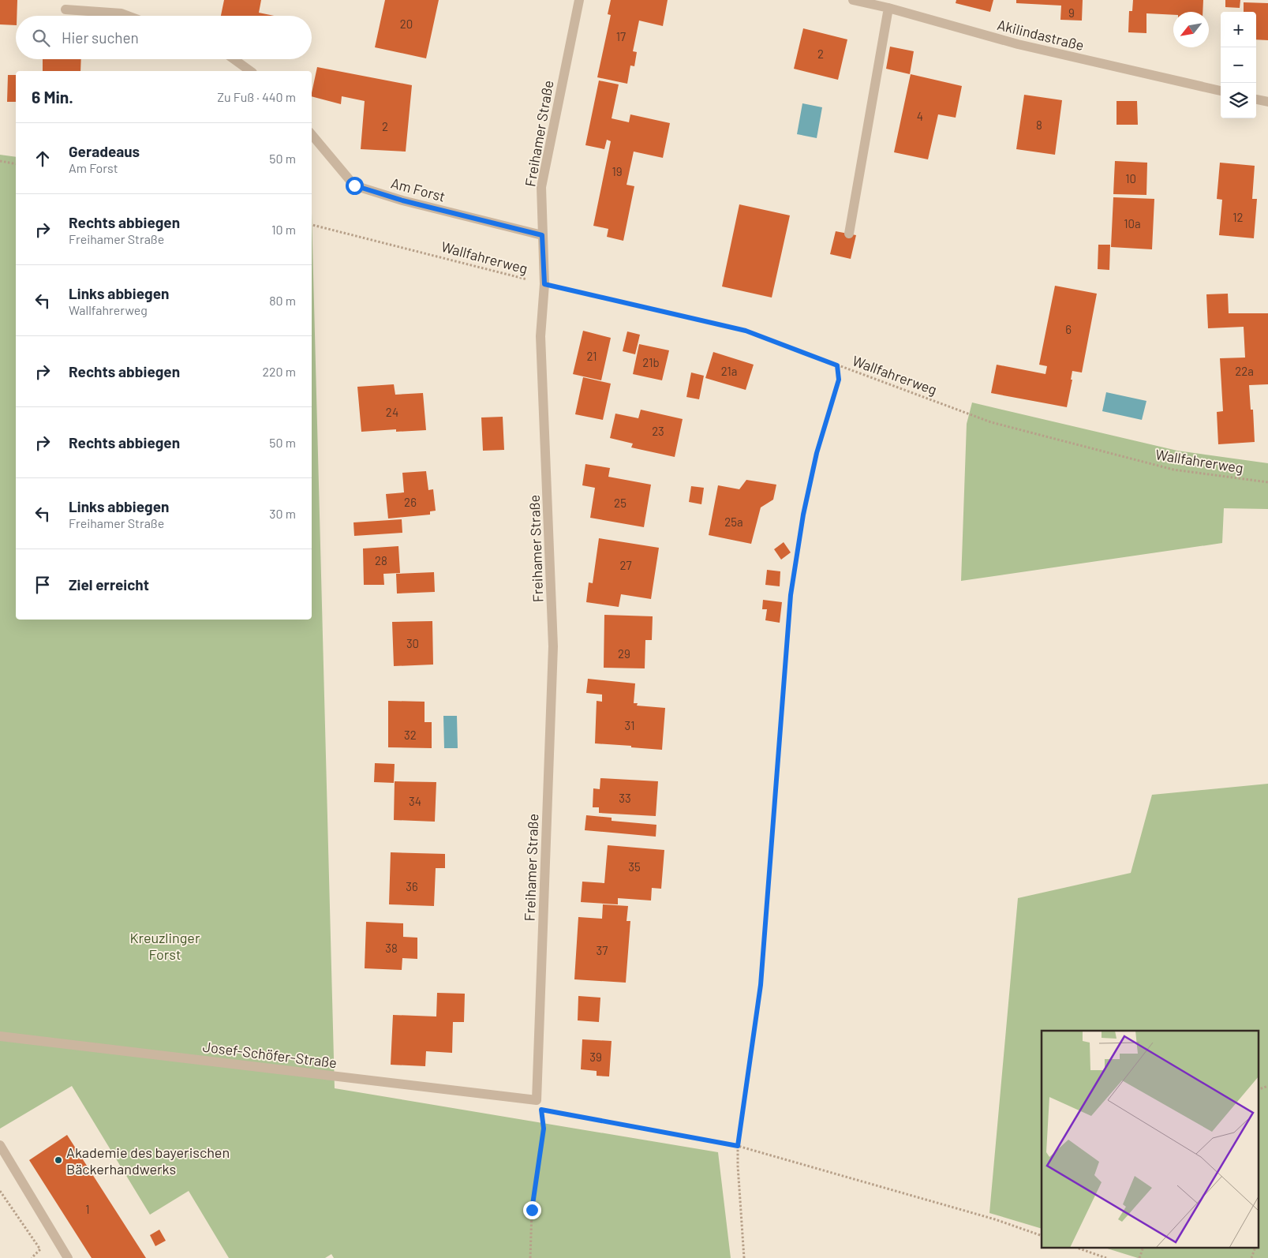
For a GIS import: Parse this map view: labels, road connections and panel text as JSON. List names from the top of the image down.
{
  "streets": {
    "street": [
      "Akilindastraße",
      "Freihamer Straße",
      "Am Forst",
      "Josef-Schöfer-Straße"
    ],
    "path": ["Wallfahrerweg"]
  },
  "crossings": [
    ["Freihamer Straße", "Am Forst"],
    ["Freihamer Straße", "Wallfahrerweg"],
    ["Freihamer Straße", "Josef-Schöfer-Straße"]
  ],
  "parks": ["Kreuzlinger Forst"],
  "places": ["Akademie des bayerischen Bäckerhandwerks"],
  "house_numbers": [
    "9",
    "20",
    "17",
    "2",
    "4",
    "8",
    "2",
    "19",
    "10",
    "12",
    "10a",
    "6",
    "21",
    "21b",
    "21a",
    "22a",
    "24",
    "23",
    "26",
    "25",
    "25a",
    "28",
    "27",
    "30",
    "29",
    "31",
    "32",
    "33",
    "34",
    "35",
    "36",
    "38",
    "37",
    "39",
    "1"
  ],
  "north": "bottom left",
  "page": {
    "map_buttons": ["+", "−"],
    "search": "Hier suchen",
    "heading": ["6 Min.", "Zu Fuß · 440 m"],
    "list": [
      ["Geradeaus", "Am Forst", "50 m"],
      ["Rechts abbiegen", "Freihamer Straße", "10 m"],
      ["Links abbiegen", "Wallfahrerweg", "80 m"],
      ["Rechts abbiegen", "220 m"],
      ["Rechts abbiegen", "50 m"],
      ["Links abbiegen", "Freihamer Straße", "30 m"],
      "Ziel erreicht"
    ]
  }
}
